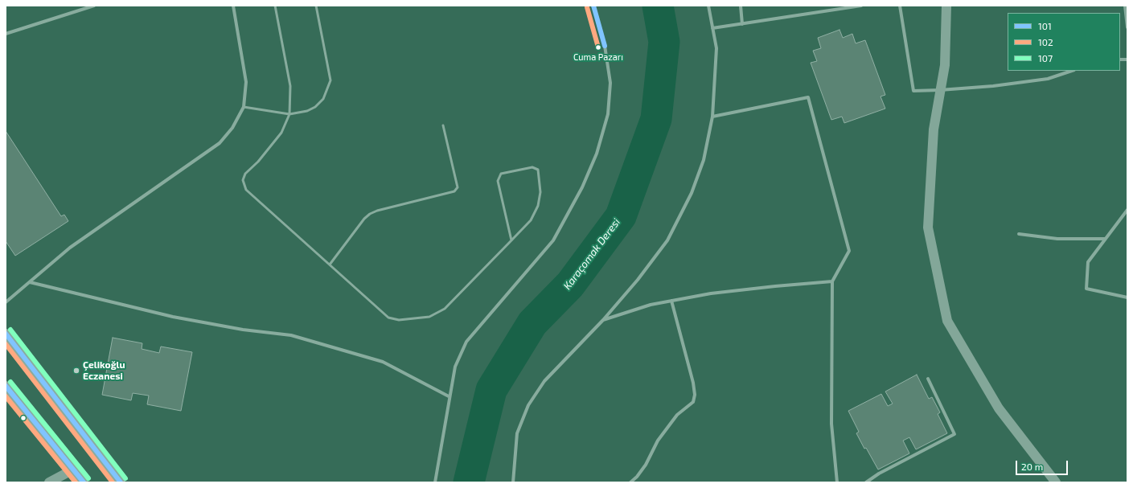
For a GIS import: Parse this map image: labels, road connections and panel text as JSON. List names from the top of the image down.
{
  "water": ["Karaçomak Deresi"],
  "places": ["Cuma Pazarı", "Çelikoğlu Eczanesi"],
  "lines": ["transit line 101", "transit line 102", "transit line 107"],
  "legend": ["101", "102", "107"],
  "scale_bar": "20 m"
}
